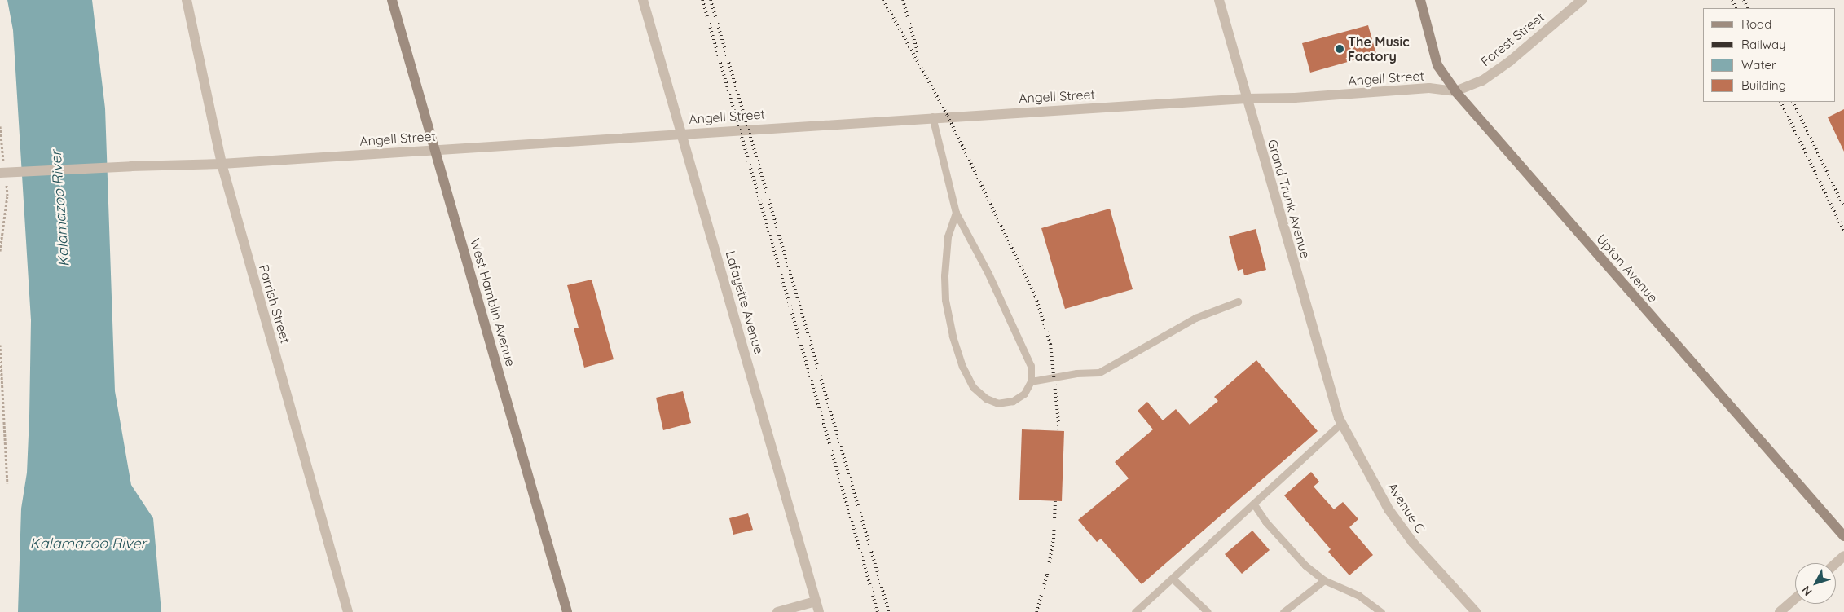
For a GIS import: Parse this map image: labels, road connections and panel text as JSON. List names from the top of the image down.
{
  "streets": {
    "street": [
      "Forest Street",
      "Angell Street",
      "Grand Trunk Avenue",
      "Upton Avenue",
      "West Hamblin Avenue",
      "Lafayette Avenue",
      "Parrish Street",
      "Avenue C"
    ]
  },
  "crossings": [
    ["Forest Street", "Angell Street"],
    ["Forest Street", "Upton Avenue"],
    ["Angell Street", "Grand Trunk Avenue"],
    ["Angell Street", "Upton Avenue"],
    ["Angell Street", "West Hamblin Avenue"],
    ["Angell Street", "Lafayette Avenue"],
    ["Angell Street", "Parrish Street"],
    ["Grand Trunk Avenue", "Avenue C"]
  ],
  "water": ["Kalamazoo River"],
  "places": ["The Music Factory"],
  "legend": [
    "Road",
    "Railway",
    "Water",
    "Building"
  ],
  "north": "bottom left"
}
